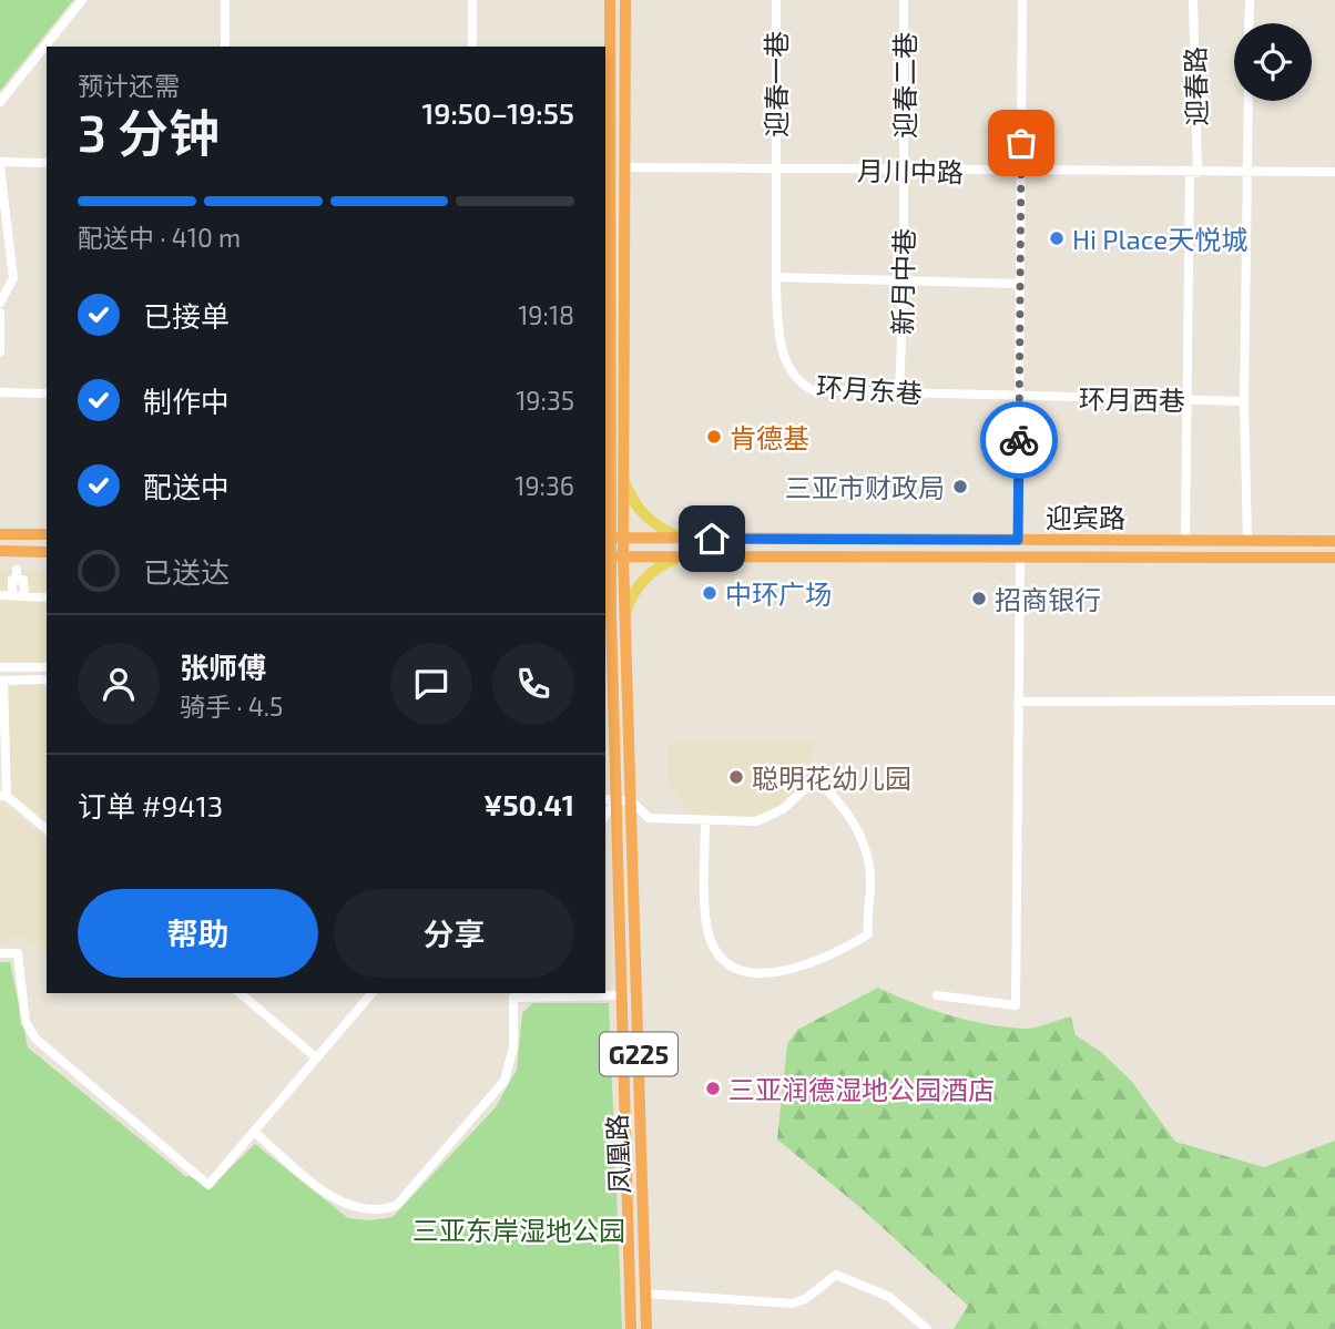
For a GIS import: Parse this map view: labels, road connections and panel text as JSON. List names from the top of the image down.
{
  "streets": {
    "highway": ["迎宾路", "G225", "凤凰路"],
    "street": [
      "迎春一巷",
      "迎春二巷",
      "迎春路",
      "月川中路",
      "新月中巷",
      "环月东巷",
      "环月西巷"
    ]
  },
  "crossings": [
    ["迎春一巷", "月川中路"],
    ["迎春一巷", "环月东巷"],
    ["迎春二巷", "月川中路"],
    ["迎春二巷", "新月中巷"],
    ["迎春路", "月川中路"],
    ["迎春路", "环月西巷"],
    ["迎春路", "迎宾路"],
    ["月川中路", "新月中巷"],
    ["月川中路", "环月东巷"],
    ["月川中路", "凤凰路"],
    ["新月中巷", "环月东巷"],
    ["环月东巷", "环月西巷"],
    ["迎宾路", "凤凰路"]
  ],
  "parks": ["三亚东岸湿地公园"],
  "places": [
    "Hi Place天悦城",
    "肯德基",
    "三亚市财政局",
    "中环广场",
    "招商银行",
    "聪明花幼儿园",
    "三亚润德湿地公园酒店"
  ],
  "page": {
    "heading": ["3 分钟", "预计还需", "19:50–19:55"],
    "panel": [
      "张师傅",
      "骑手 · 4.5",
      "订单 #9413",
      "¥50.41"
    ],
    "bar": "配送中 · 410 m",
    "list": [
      ["已接单", "19:18"],
      ["制作中", "19:35"],
      ["配送中", "19:36"],
      "已送达"
    ],
    "buttons": ["帮助", "分享"]
  }
}
